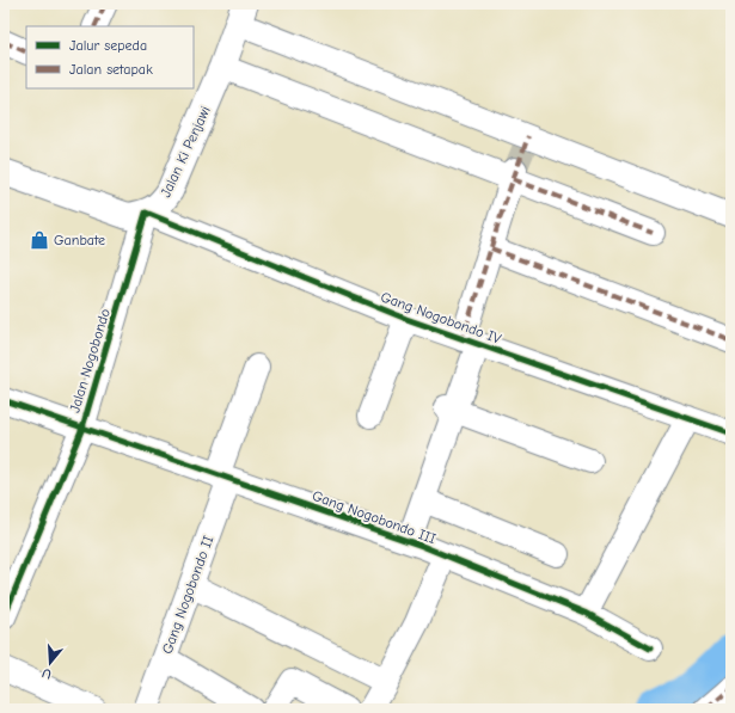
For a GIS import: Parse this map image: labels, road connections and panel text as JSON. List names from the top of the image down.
{
  "streets": {
    "main road": ["Jalan Ki Penjawi"],
    "street": [
      "Gang Nogobondo IV",
      "Jalan Nogobondo",
      "Gang Nogobondo III",
      "Gang Nogobondo II"
    ]
  },
  "crossings": [
    ["Jalan Ki Penjawi", "Gang Nogobondo IV"],
    ["Jalan Ki Penjawi", "Jalan Nogobondo"],
    ["Gang Nogobondo IV", "Jalan Nogobondo"],
    ["Jalan Nogobondo", "Gang Nogobondo III"],
    ["Gang Nogobondo III", "Gang Nogobondo II"]
  ],
  "places": {
    "shop": ["Ganbate"]
  },
  "legend": ["Jalur sepeda", "Jalan setapak"],
  "north": "bottom"
}
